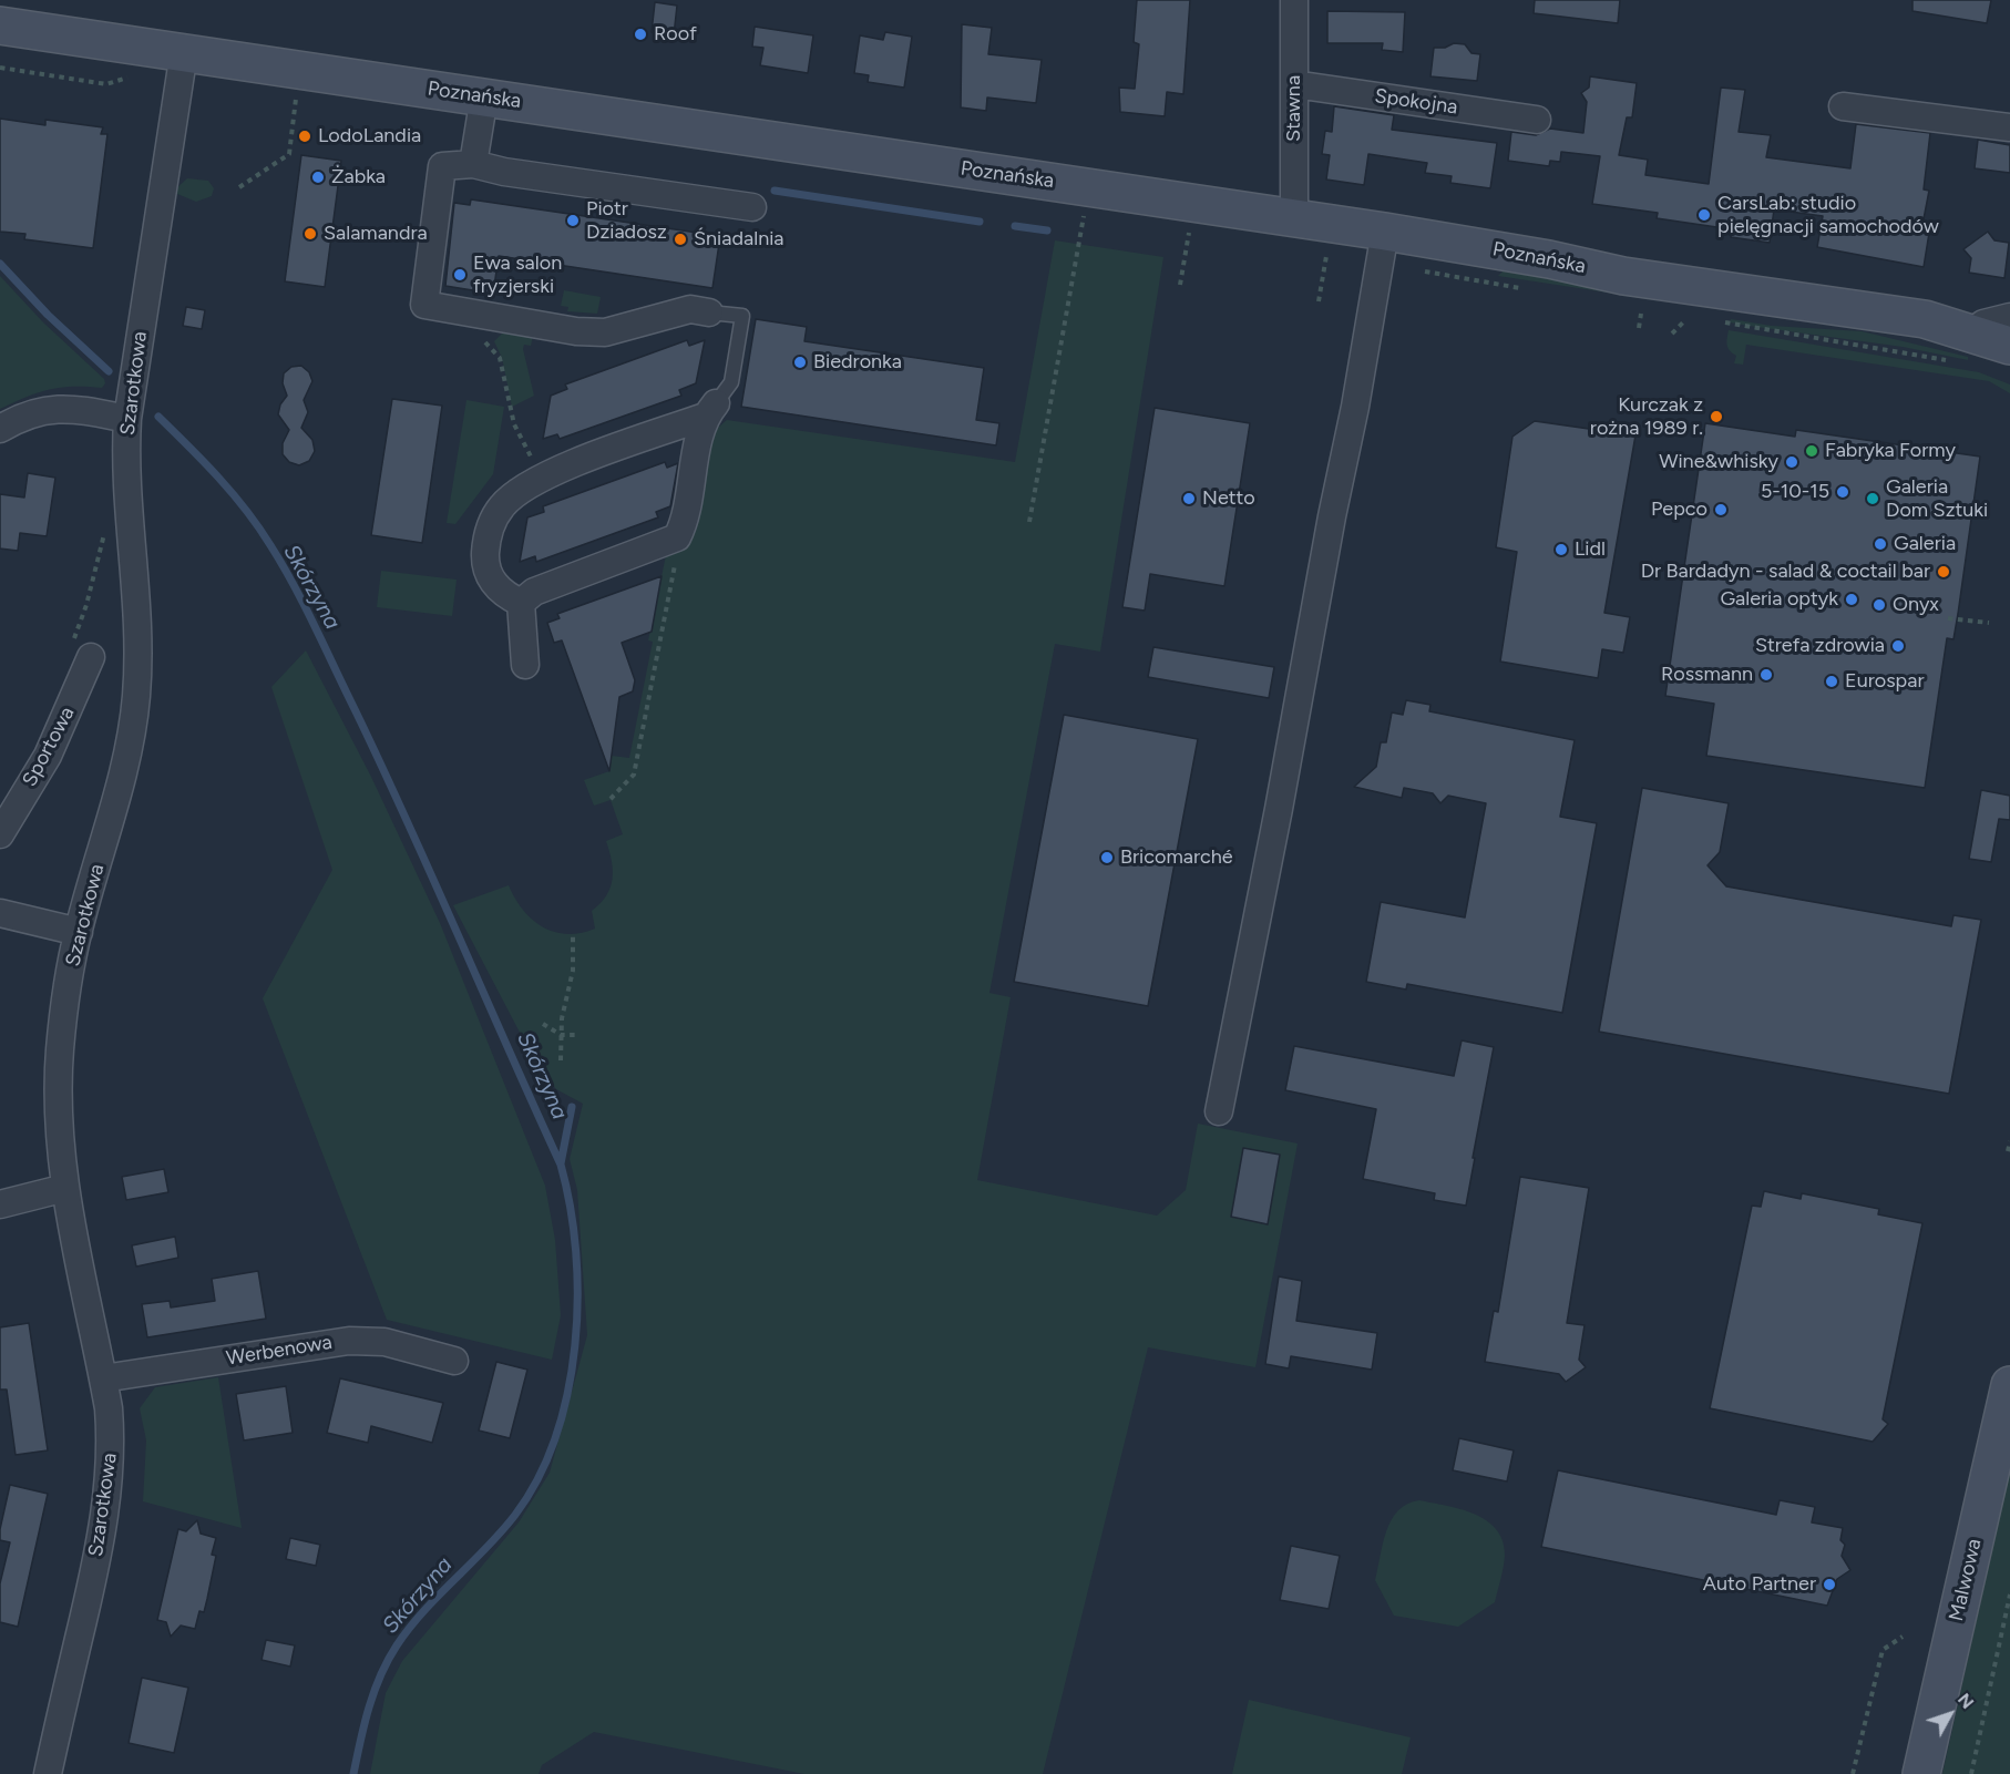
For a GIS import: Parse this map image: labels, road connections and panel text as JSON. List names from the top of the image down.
{
  "streets": {
    "street": [
      "Poznańska",
      "Spokojna",
      "Stawna",
      "Szarotkowa",
      "Sportowa",
      "Werbenowa",
      "Malwowa"
    ]
  },
  "crossings": [
    ["Poznańska", "Stawna"],
    ["Poznańska", "Szarotkowa"],
    ["Spokojna", "Stawna"],
    ["Szarotkowa", "Werbenowa"]
  ],
  "water": ["Skórzyna"],
  "places": [
    "Roof",
    "LodoLandia",
    "Żabka",
    "CarsLab: studio pielęgnacji samochodów",
    "Piotr Dziadosz",
    "Salamandra",
    "Śniadalnia",
    "Ewa salon fryzjerski",
    "Biedronka",
    "Kurczak z rożna 1989 r.",
    "Fabryka Formy",
    "Wine&whisky",
    "5-10-15",
    "Netto",
    "Galeria Dom Sztuki",
    "Pepco",
    "Galeria",
    "Lidl",
    "Dr Bardadyn - salad & coctail bar",
    "Galeria optyk",
    "Onyx",
    "Strefa zdrowia",
    "Rossmann",
    "Eurospar",
    "Bricomarché",
    "Auto Partner"
  ],
  "north": "top right"
}
